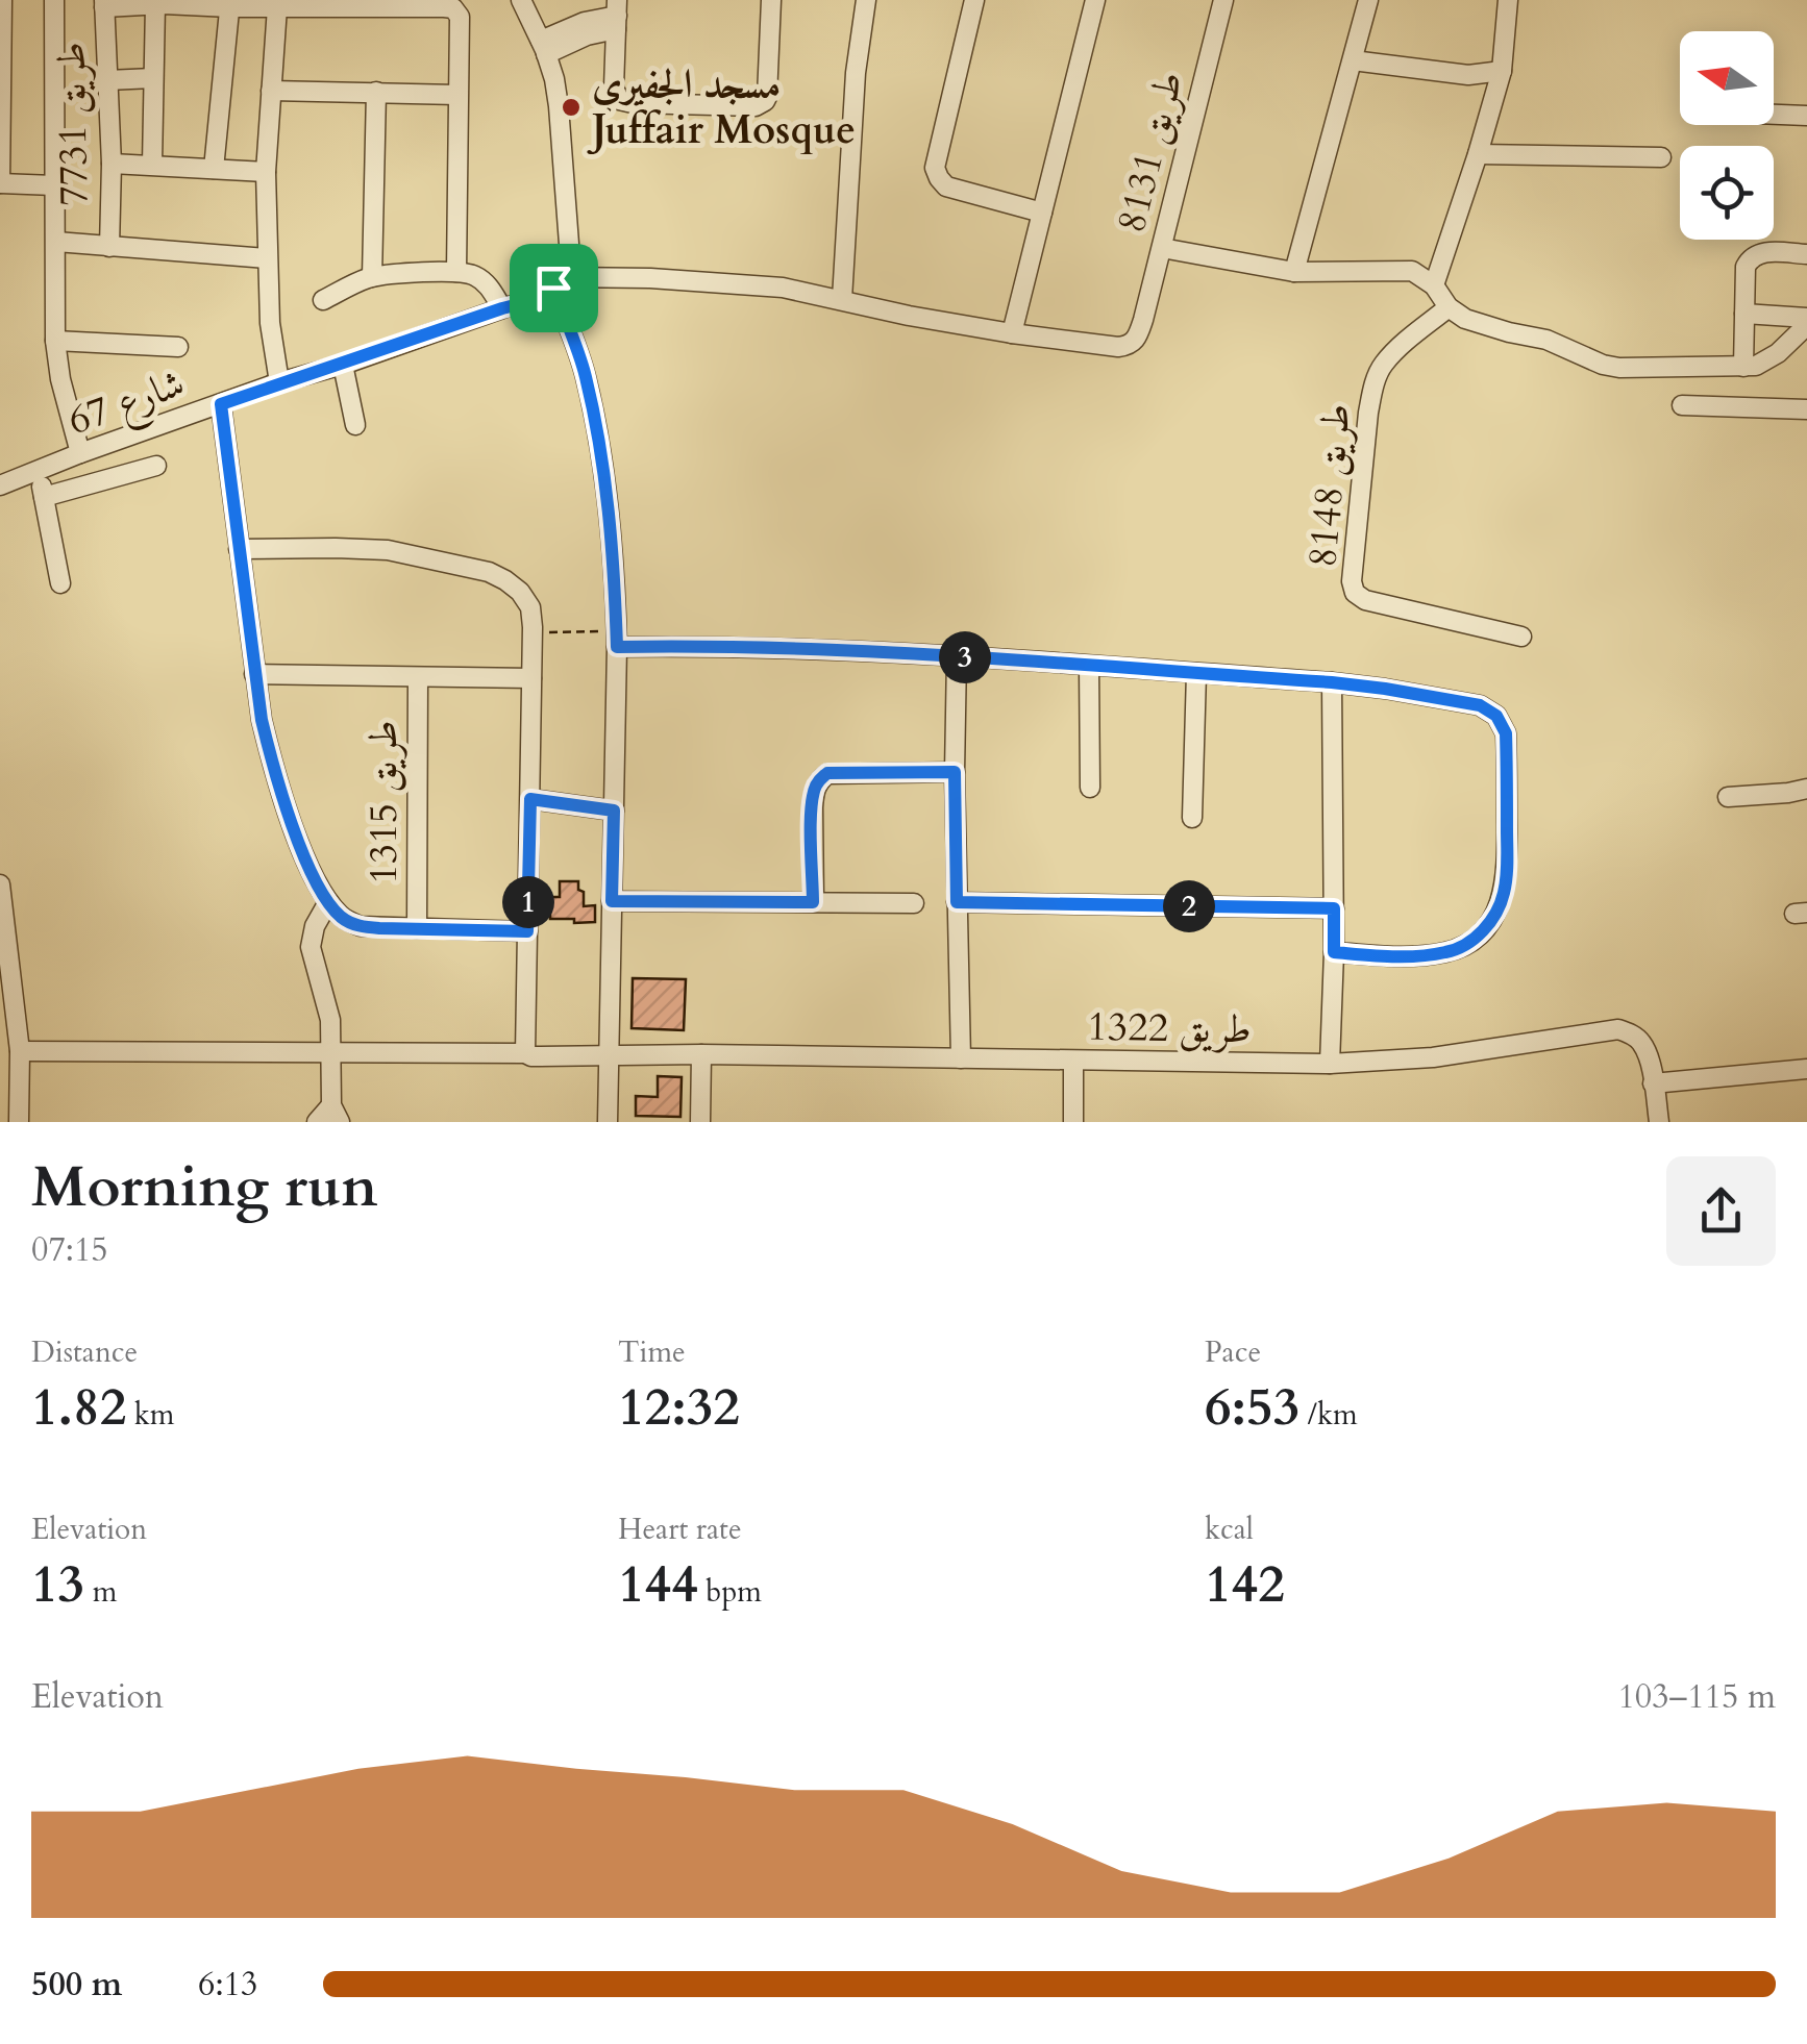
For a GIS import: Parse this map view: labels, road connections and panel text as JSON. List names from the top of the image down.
{
  "streets": {
    "street": [
      "طريق 7731",
      "طريق 8131",
      "شارع 67",
      "طريق 8148",
      "طريق 1315",
      "طريق 1322"
    ]
  },
  "places": ["مسجد الجفيري Juffair Mosque"],
  "north": "left",
  "page": {
    "pins": ["3", "1", "2"],
    "heading": ["Morning run", "07:15"],
    "stats": [
      ["Distance", "1.82 km"],
      ["Time", "12:32"],
      ["Pace", "6:53 /km"],
      ["Elevation", "13 m"],
      ["Heart rate", "144 bpm"],
      ["kcal", "142"]
    ],
    "chart": ["Elevation", "103–115 m"],
    "list": [
      {
        "name": "500 m",
        "note": "6:13"
      }
    ]
  }
}
